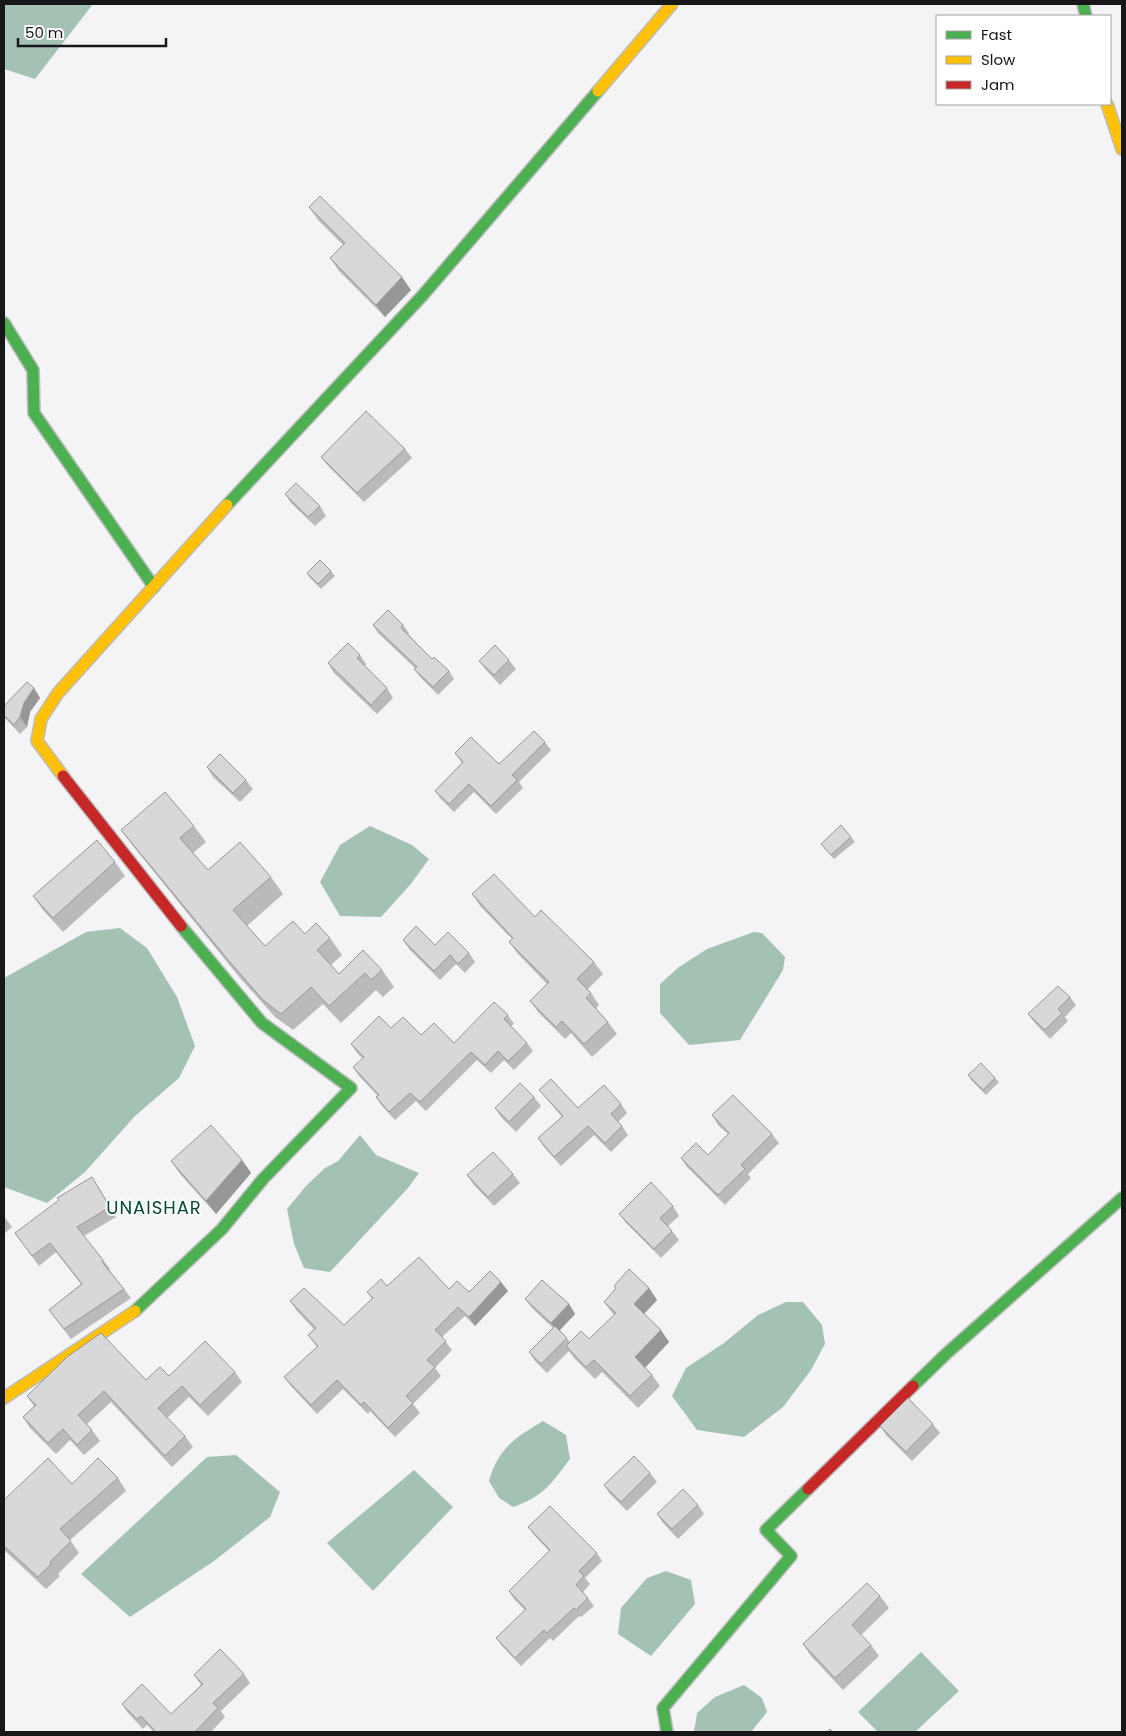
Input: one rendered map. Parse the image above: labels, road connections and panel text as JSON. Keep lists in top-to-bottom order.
{
  "districts": ["UNAISHAR"],
  "legend": ["Fast", "Slow", "Jam"],
  "scale_bar": "50 m"
}
